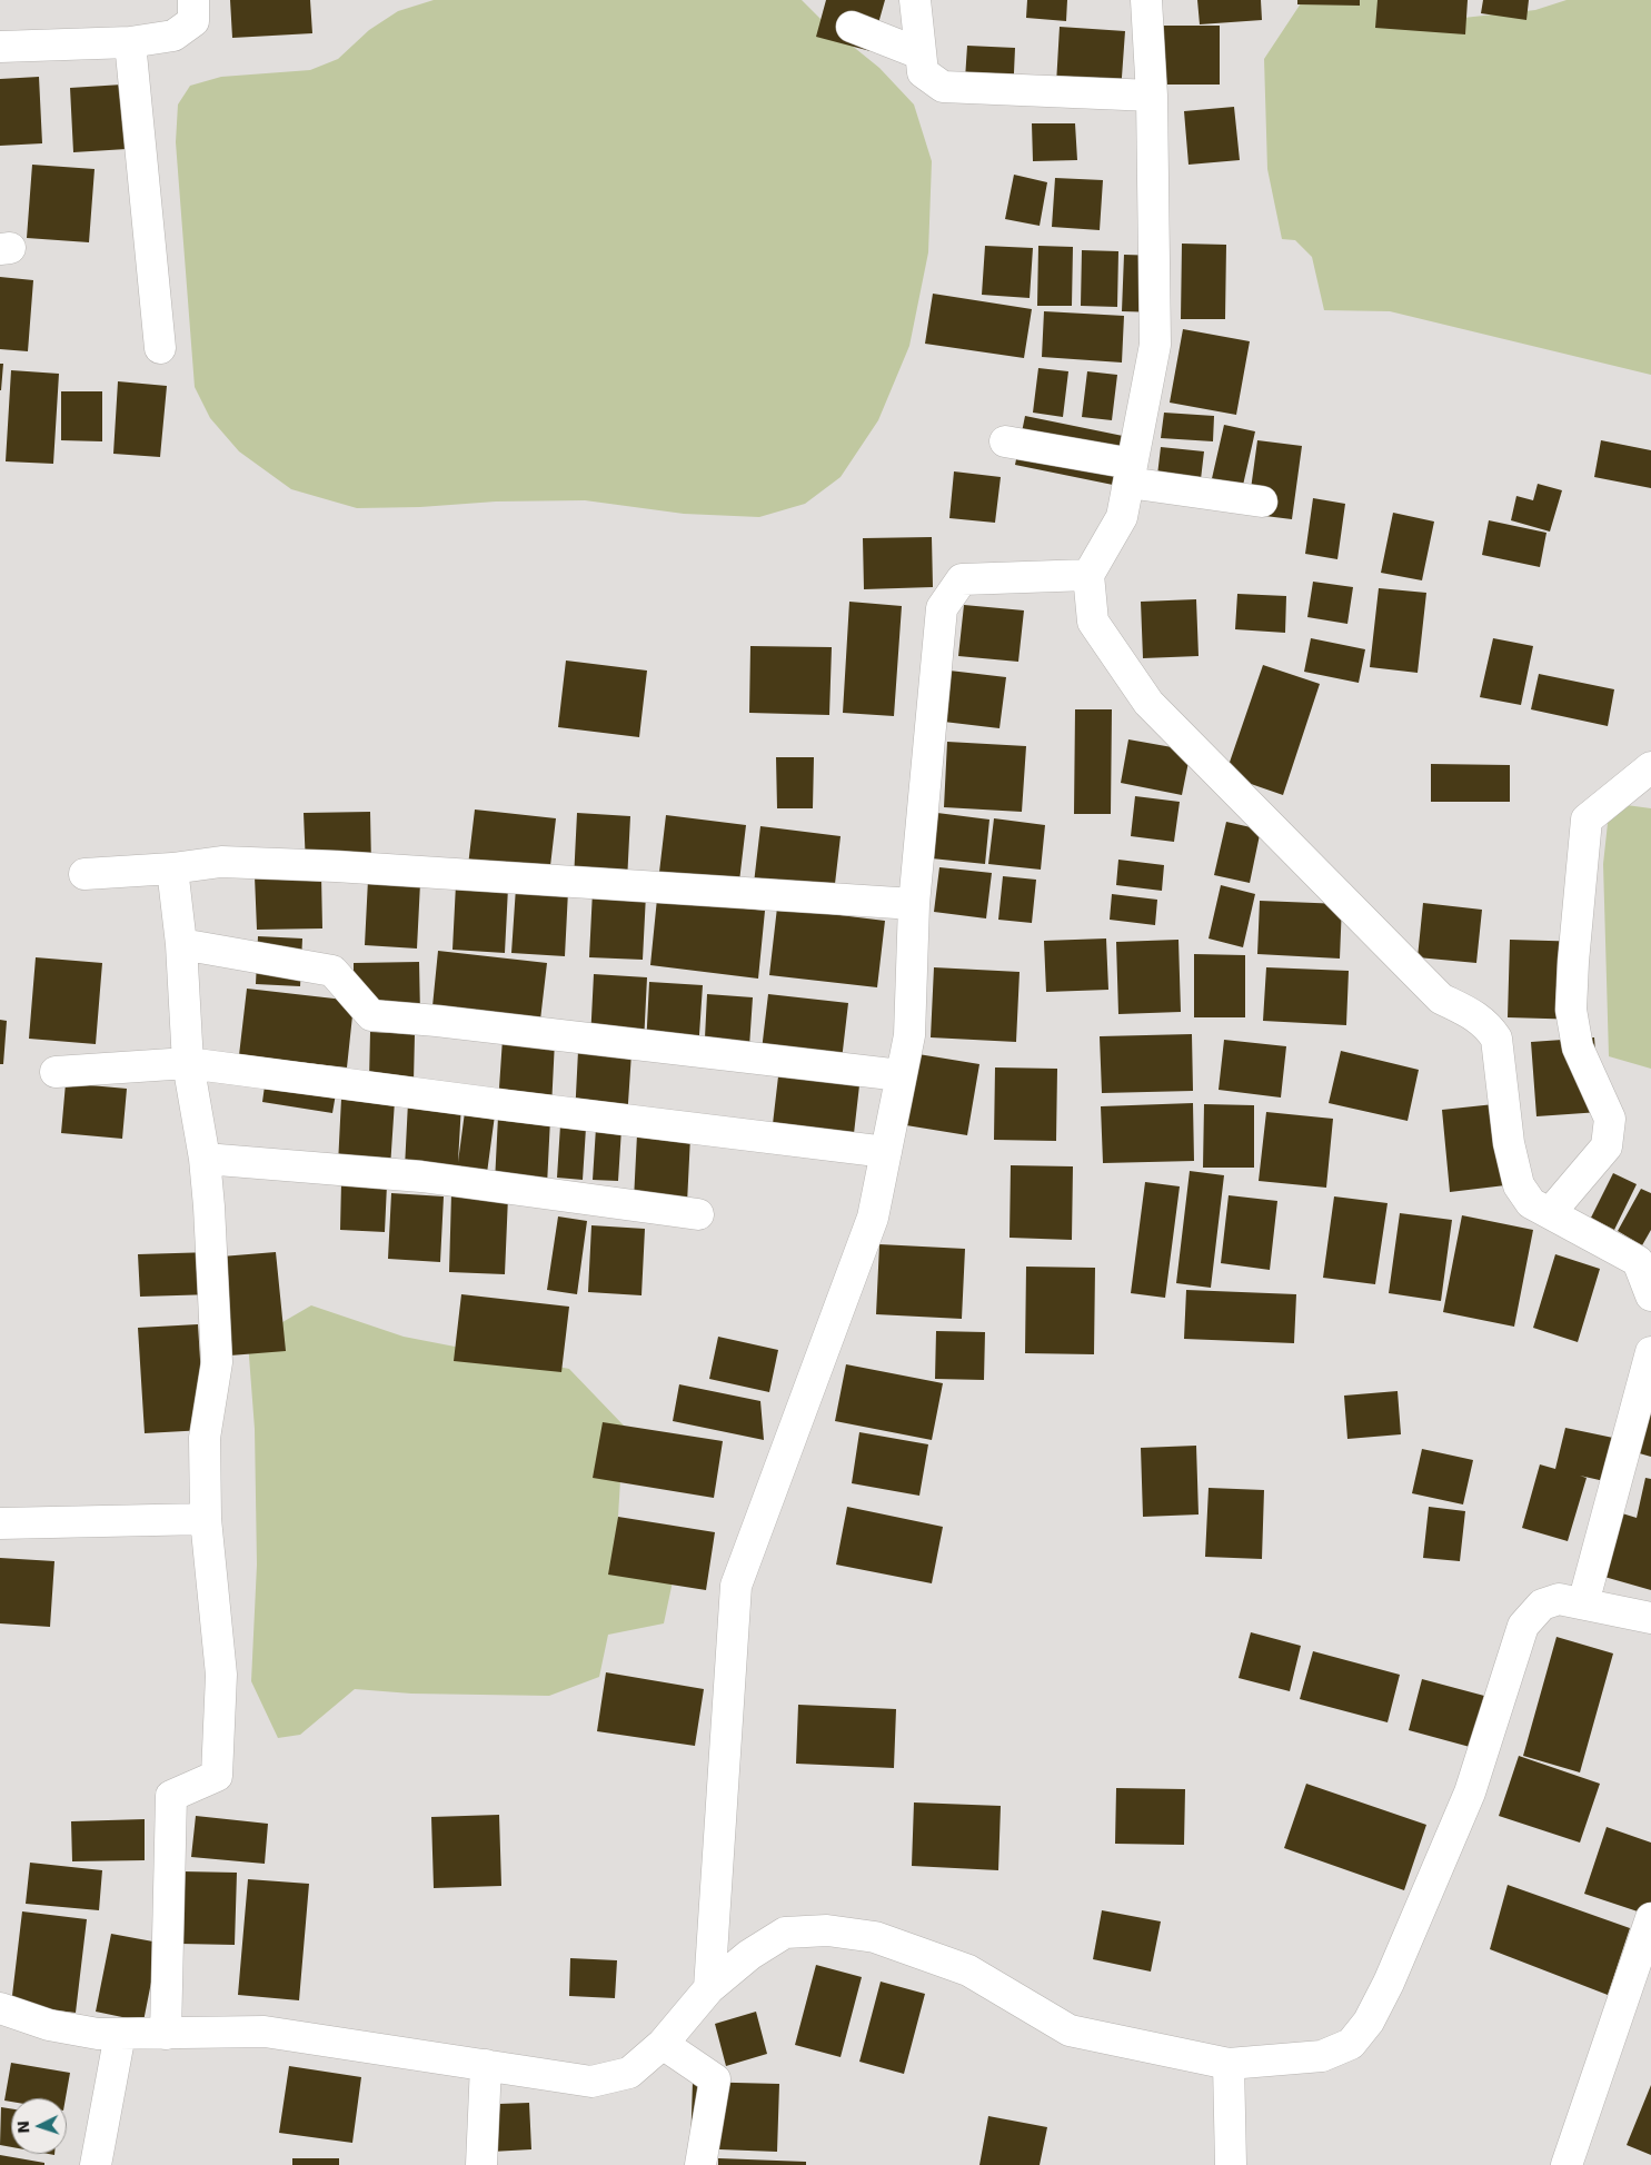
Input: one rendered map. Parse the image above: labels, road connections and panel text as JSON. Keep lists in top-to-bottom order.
{
  "north": "left"
}
